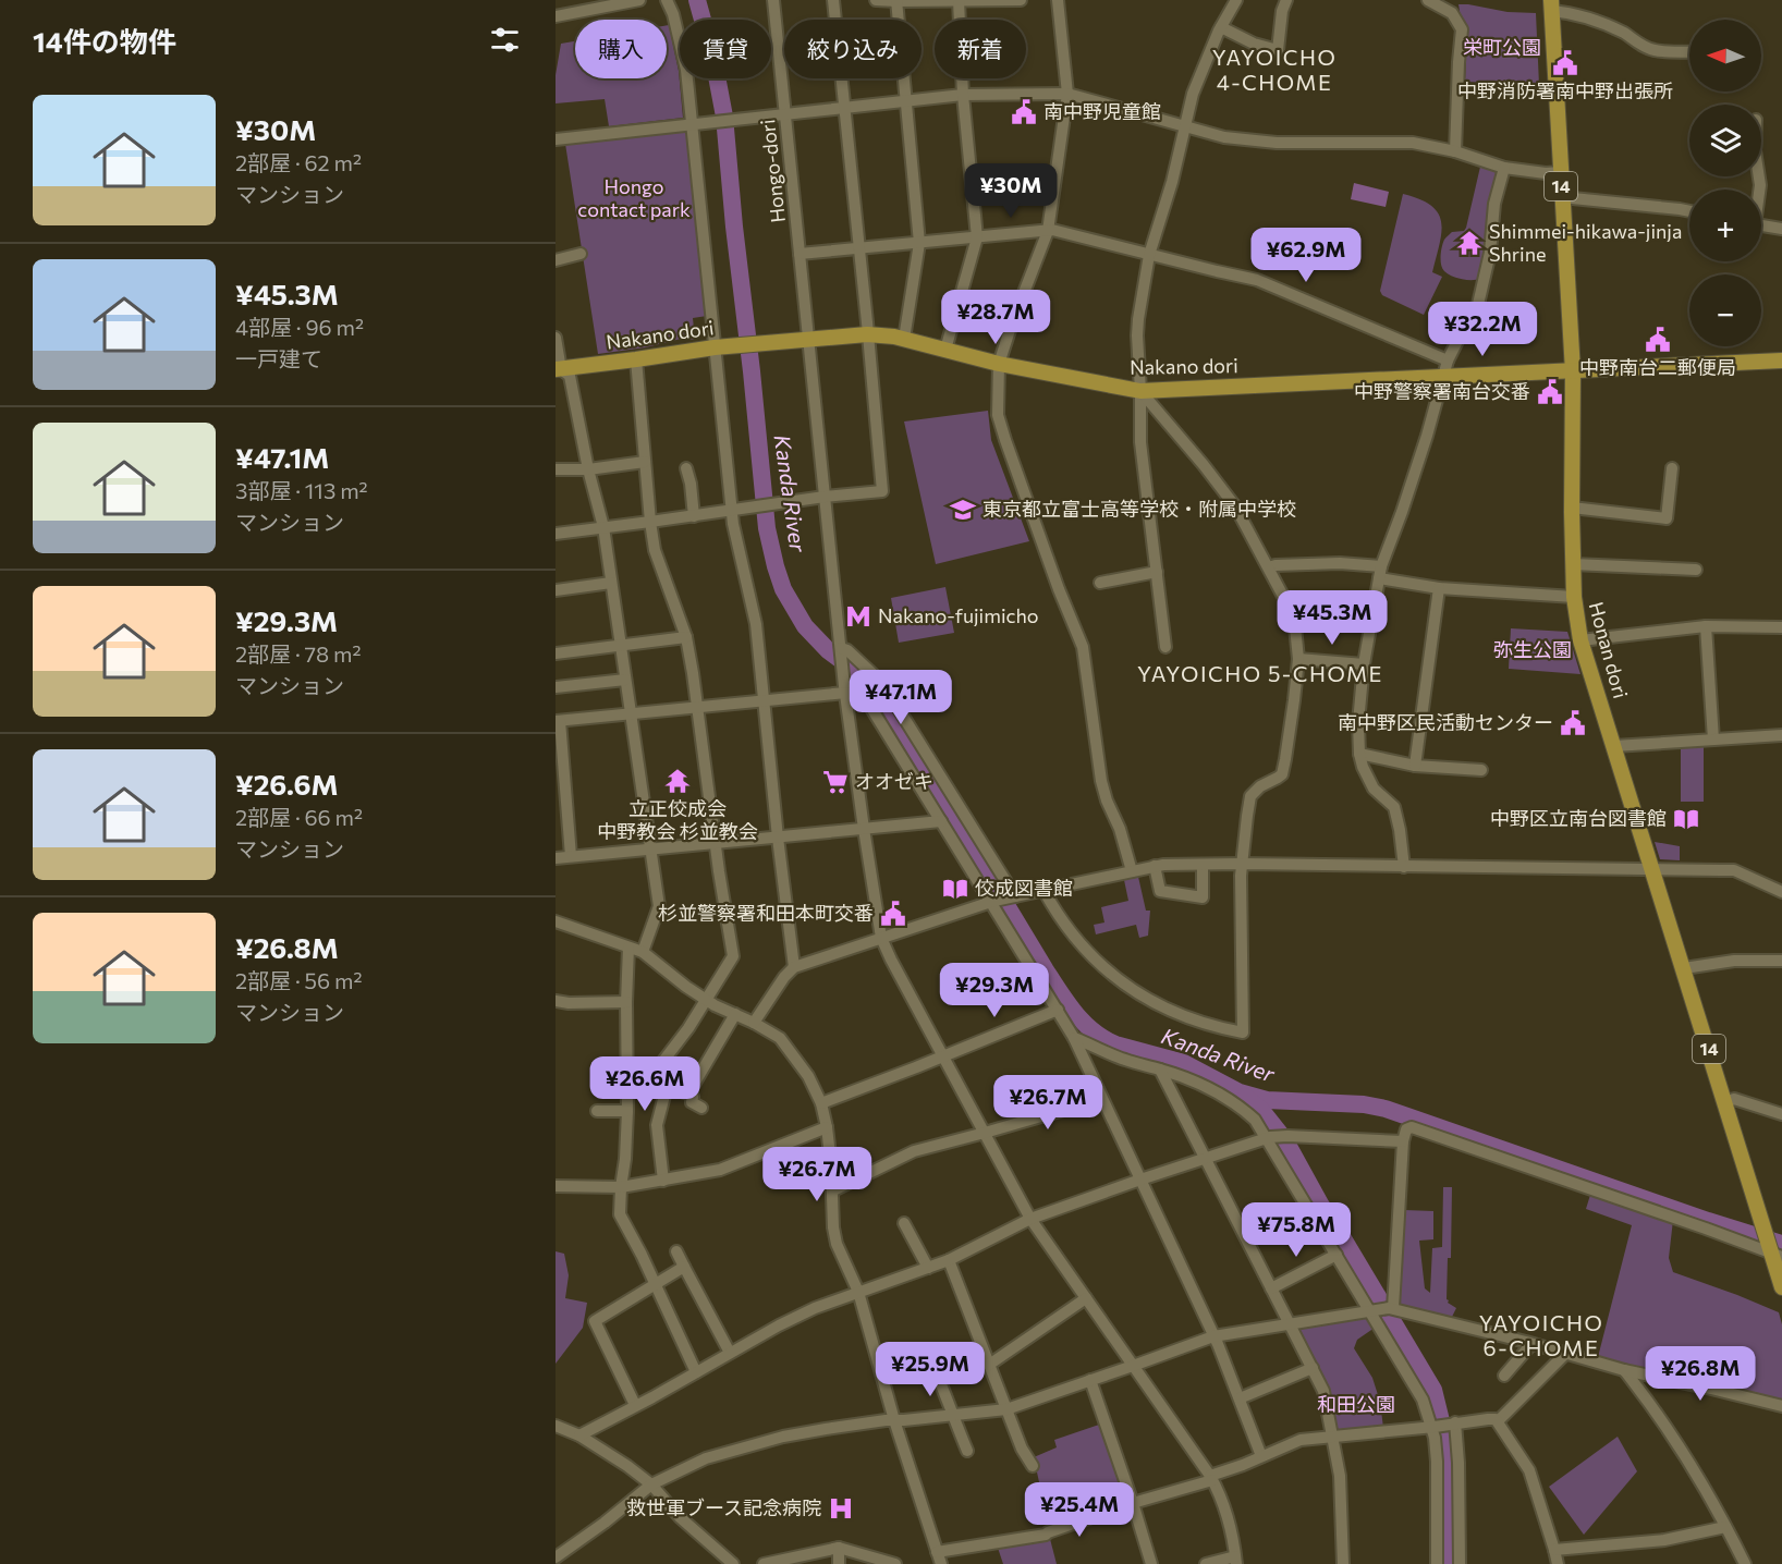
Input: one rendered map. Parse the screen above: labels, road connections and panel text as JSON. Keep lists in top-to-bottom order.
{
  "streets": {
    "main road": ["14", "Nakano dori", "Honan dori"],
    "street": ["Hongo-dori"]
  },
  "crossings": [
    ["Hongo-dori", "Nakano dori"],
    ["14", "Honan dori"],
    ["Nakano dori", "Honan dori"]
  ],
  "districts": ["YAYOICHO 4-CHOME", "YAYOICHO 5-CHOME", "YAYOICHO 6-CHOME"],
  "water": ["Kanda River"],
  "parks": [
    "栄町公園",
    "Hongo contact park",
    "弥生公園",
    "和田公園"
  ],
  "places": {
    "public building": [
      "中野消防署南中野出張所",
      "南中野児童館",
      "中野南台二郵便局",
      "中野警察署南台交番",
      "南中野区民活動センター",
      "杉並警察署和田本町交番"
    ],
    "temple": ["Shimmei-hikawa-jinja Shrine", "立正佼成会 中野教会 杉並教会"],
    "school or university": ["東京都立富士高等学校・附属中学校"],
    "metro station": ["Nakano-fujimicho"],
    "supermarket": ["オオゼキ"],
    "library": ["中野区立南台図書館", "佼成図書館"],
    "hospital": ["救世軍ブース記念病院"]
  },
  "north": "left",
  "page": {
    "heading": "14件の物件",
    "map_buttons": ["+", "−"],
    "chip": [
      "購入",
      "賃貸",
      "絞り込み",
      "新着"
    ],
    "list": [
      {
        "name": "¥30M",
        "note": "2部屋 · 62 m² · マンション"
      },
      {
        "name": "¥45.3M",
        "note": "4部屋 · 96 m² · 一戸建て"
      },
      {
        "name": "¥47.1M",
        "note": "3部屋 · 113 m² · マンション"
      },
      {
        "name": "¥29.3M",
        "note": "2部屋 · 78 m² · マンション"
      },
      {
        "name": "¥26.6M",
        "note": "2部屋 · 66 m² · マンション"
      },
      {
        "name": "¥26.8M",
        "note": "2部屋 · 56 m² · マンション"
      }
    ],
    "price": [
      "¥30M",
      "¥62.9M",
      "¥28.7M",
      "¥32.2M",
      "¥45.3M",
      "¥47.1M",
      "¥29.3M",
      "¥26.6M",
      "¥26.7M",
      "¥26.7M",
      "¥75.8M",
      "¥25.9M",
      "¥26.8M",
      "¥25.4M"
    ]
  }
}
